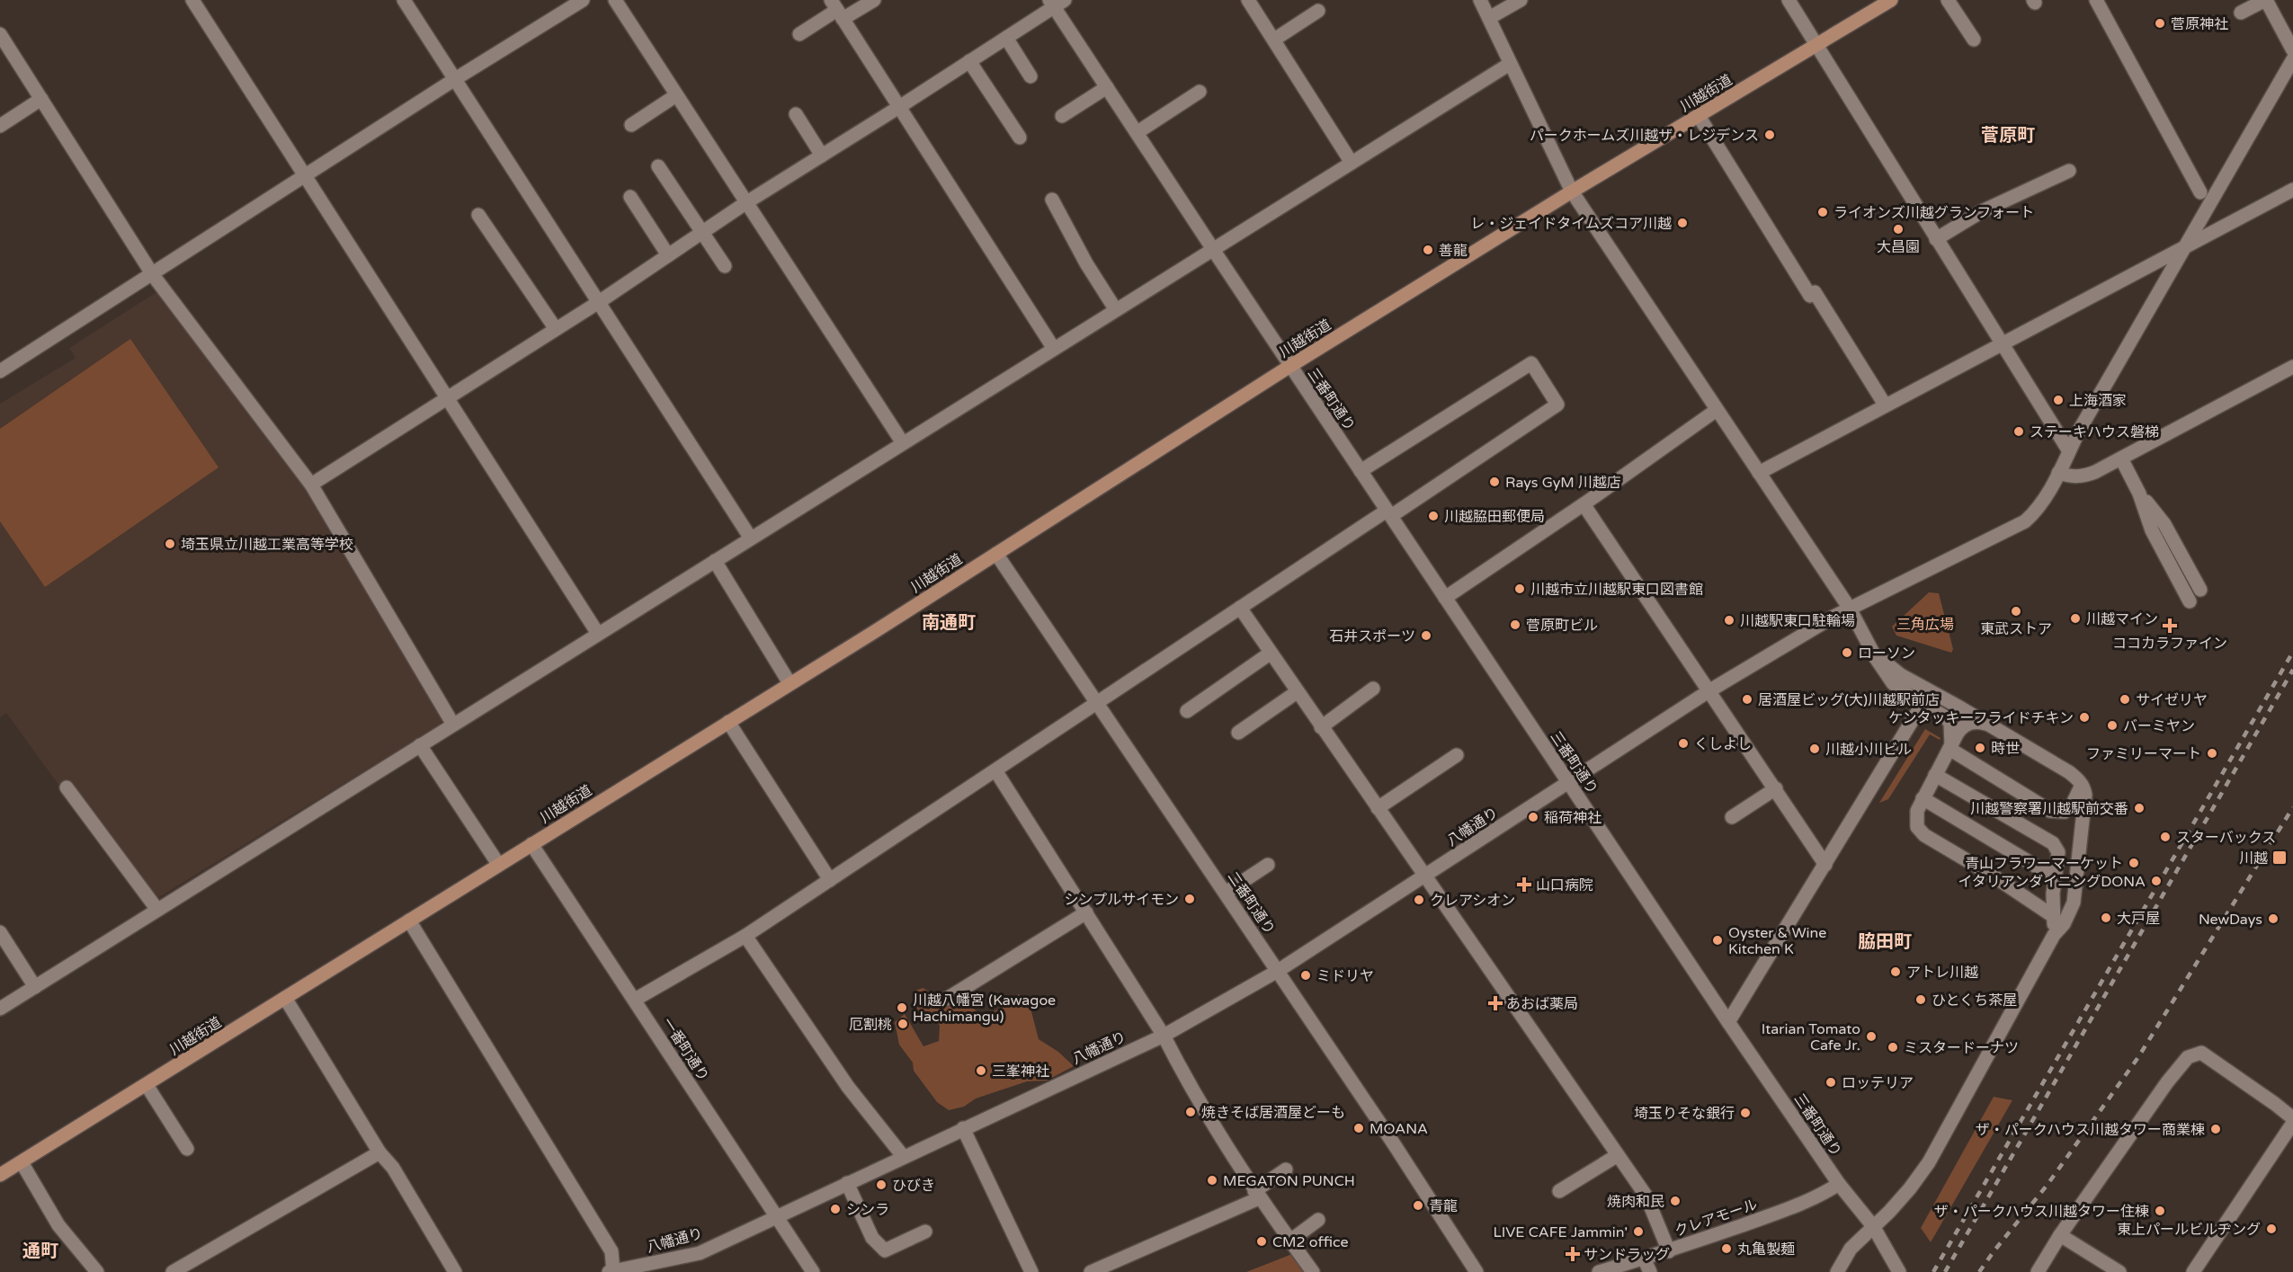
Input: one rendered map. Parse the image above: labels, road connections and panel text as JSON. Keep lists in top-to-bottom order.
{
  "streets": {
    "main road": ["川越街道"],
    "street": [
      "三番町通り",
      "八幡通り",
      "二番町通り",
      "一番町通り",
      "クレアモール"
    ]
  },
  "crossings": [
    ["川越街道", "三番町通り"],
    ["川越街道", "二番町通り"],
    ["川越街道", "一番町通り"],
    ["三番町通り", "八幡通り"],
    ["三番町通り", "クレアモール"],
    ["八幡通り", "二番町通り"],
    ["八幡通り", "一番町通り"]
  ],
  "districts": [
    "菅原町",
    "南通町",
    "脇田町",
    "通町"
  ],
  "parks": ["三角広場"],
  "places": {
    "other": [
      "菅原神社",
      "パークホームズ川越ザ・レジデンス",
      "ライオンズ川越グランフォート",
      "レ・ジェイドタイムズコア川越",
      "大昌園",
      "善龍",
      "上海酒家",
      "ステーキハウス磐梯",
      "Rays GyM 川越店",
      "川越脇田郵便局",
      "埼玉県立川越工業高等学校",
      "川越市立川越駅東口図書館",
      "東武ストア",
      "川越マイン",
      "川越駅東口駐輪場",
      "菅原町ビル",
      "石井スポーツ",
      "ローソン",
      "居酒屋ビッグ(大)川越駅前店",
      "サイゼリヤ",
      "ケンタッキーフライドチキン",
      "バーミヤン",
      "くしよし",
      "時世",
      "川越小川ビル",
      "ファミリーマート",
      "川越警察署川越駅前交番",
      "稲荷神社",
      "スターバックス",
      "青山フラワーマーケット",
      "イタリアンダイニングDONA",
      "シンプルサイモン",
      "クレアシオン",
      "大戸屋",
      "NewDays",
      "Oyster & Wine Kitchen K",
      "アトレ川越",
      "ミドリヤ",
      "ひとくち茶屋",
      "川越八幡宮 (Kawagoe Hachimangu)",
      "厄割桃",
      "Itarian Tomato Cafe Jr.",
      "ミスタードーナツ",
      "三峯神社",
      "ロッテリア",
      "焼きそば居酒屋どーも",
      "埼玉りそな銀行",
      "MOANA",
      "ザ・パークハウス川越タワー商業棟",
      "MEGATON PUNCH",
      "ひびき",
      "焼肉和民",
      "青龍",
      "シンラ",
      "ザ・パークハウス川越タワー住棟",
      "東上パールビルヂング",
      "LIVE CAFE Jammin'",
      "CM2 office",
      "丸亀製麺"
    ],
    "health": [
      "ココカラファイン",
      "山口病院",
      "あおば薬局",
      "サンドラッグ"
    ],
    "transit": ["川越"]
  }
}
